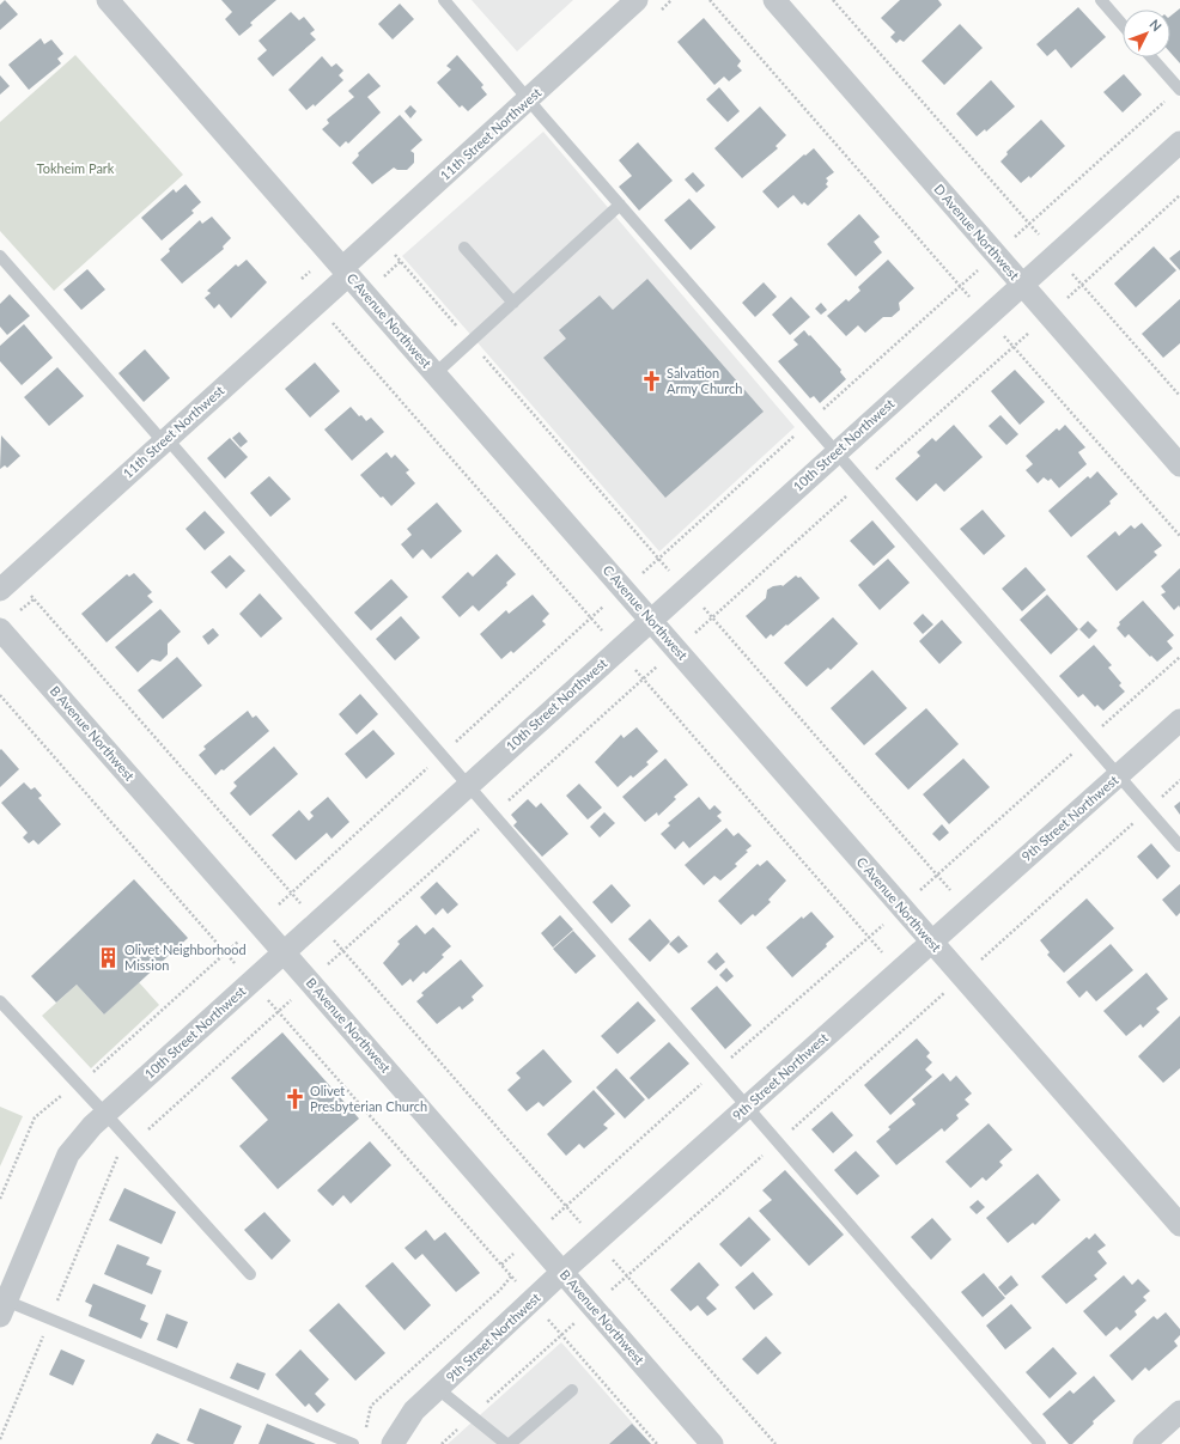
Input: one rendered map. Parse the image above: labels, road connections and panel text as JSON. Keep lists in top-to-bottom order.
{
  "streets": {
    "street": [
      "11th Street Northwest",
      "D Avenue Northwest",
      "C Avenue Northwest",
      "10th Street Northwest",
      "B Avenue Northwest",
      "9th Street Northwest"
    ]
  },
  "crossings": [
    ["11th Street Northwest", "C Avenue Northwest"],
    ["D Avenue Northwest", "10th Street Northwest"],
    ["C Avenue Northwest", "10th Street Northwest"],
    ["C Avenue Northwest", "9th Street Northwest"],
    ["10th Street Northwest", "B Avenue Northwest"],
    ["B Avenue Northwest", "9th Street Northwest"]
  ],
  "parks": ["Tokheim Park"],
  "places": {
    "church": ["Salvation Army Church", "Olivet Presbyterian Church"],
    "building": ["Olivet Neighborhood Mission"]
  },
  "north": "top right"
}
